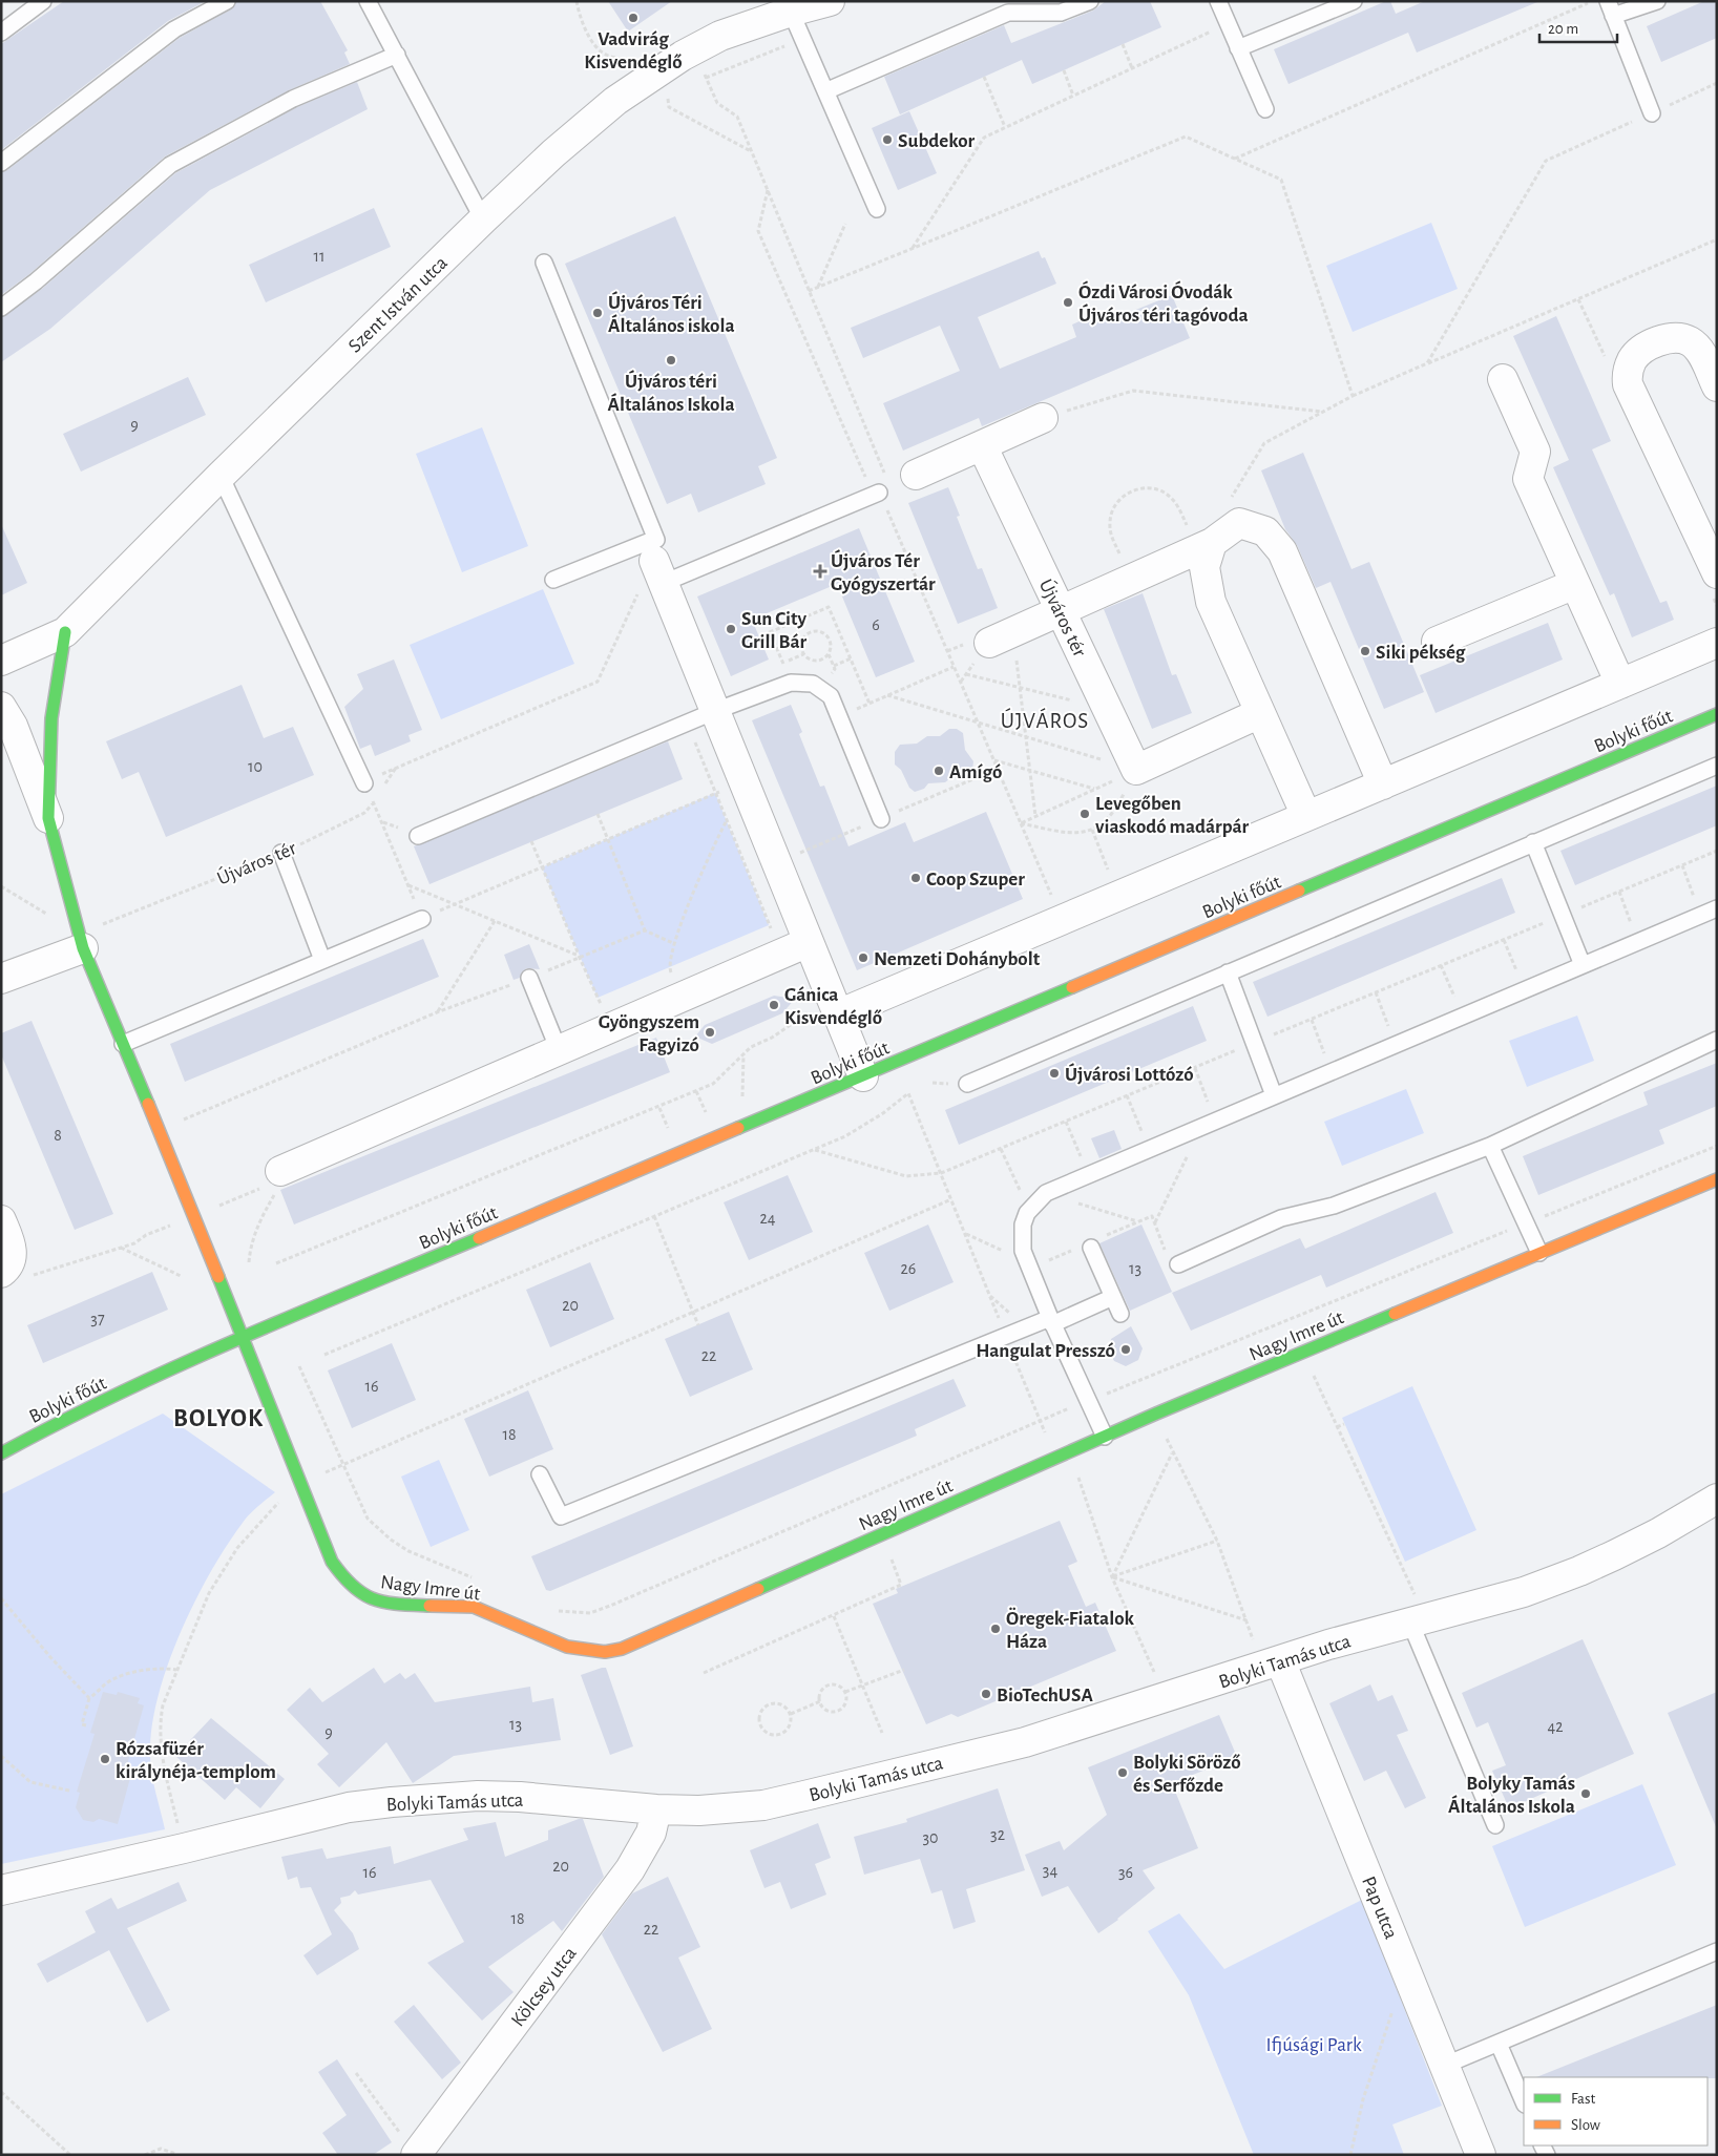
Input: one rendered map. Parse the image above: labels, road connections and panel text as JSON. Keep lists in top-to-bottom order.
{
  "streets": {
    "street": [
      "Szent István utca",
      "Újváros tér",
      "Bolyki főút",
      "Nagy Imre út",
      "Bolyki Tamás utca",
      "Pap utca",
      "Kölcsey utca"
    ]
  },
  "crossings": [
    ["Szent István utca", "Nagy Imre út"],
    ["Újváros tér", "Nagy Imre út"],
    ["Bolyki főút", "Nagy Imre út"],
    ["Bolyki Tamás utca", "Pap utca"],
    ["Bolyki Tamás utca", "Kölcsey utca"]
  ],
  "districts": ["ÚJVÁROS", "BOLYOK"],
  "parks": ["Ifjúsági Park"],
  "places": {
    "other": [
      "Vadvirág Kisvendéglő",
      "Subdekor",
      "Ózdi Városi Óvodák Újváros téri tagóvoda",
      "Újváros Téri Általános iskola",
      "Újváros téri Általános Iskola",
      "Sun City Grill Bár",
      "Siki pékség",
      "Amígó",
      "Levegőben viaskodó madárpár",
      "Coop Szuper",
      "Nemzeti Dohánybolt",
      "Gánica Kisvendéglő",
      "Gyöngyszem Fagyizó",
      "Újvárosi Lottózó",
      "Hangulat Presszó",
      "Öregek-Fiatalok Háza",
      "BioTechUSA",
      "Rózsafüzér királynéja-templom",
      "Bolyki Söröző és Serfőzde",
      "Bolyky Tamás Általános Iskola"
    ],
    "health": ["Újváros Tér Gyógyszertár"]
  },
  "house_numbers": [
    "11",
    "9",
    "6",
    "10",
    "8",
    "24",
    "26",
    "13",
    "20",
    "37",
    "22",
    "16",
    "18",
    "13",
    "42",
    "9",
    "32",
    "30",
    "20",
    "34",
    "16",
    "36",
    "18",
    "22"
  ],
  "legend": ["Fast", "Slow"],
  "scale_bar": "20 m"
}
